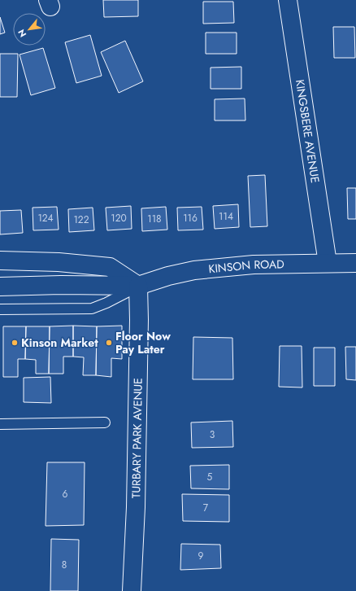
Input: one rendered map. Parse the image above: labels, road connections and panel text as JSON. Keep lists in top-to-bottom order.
{
  "streets": {
    "street": ["KINGSBERE AVENUE", "KINSON ROAD", "TURBARY PARK AVENUE"]
  },
  "crossings": [
    ["KINGSBERE AVENUE", "KINSON ROAD"],
    ["KINSON ROAD", "TURBARY PARK AVENUE"]
  ],
  "places": ["Kinson Market", "Floor Now Pay Later"],
  "house_numbers": [
    "114",
    "124",
    "120",
    "116",
    "118",
    "122",
    "3",
    "5",
    "6",
    "7",
    "9",
    "8"
  ],
  "north": "bottom left"
}
